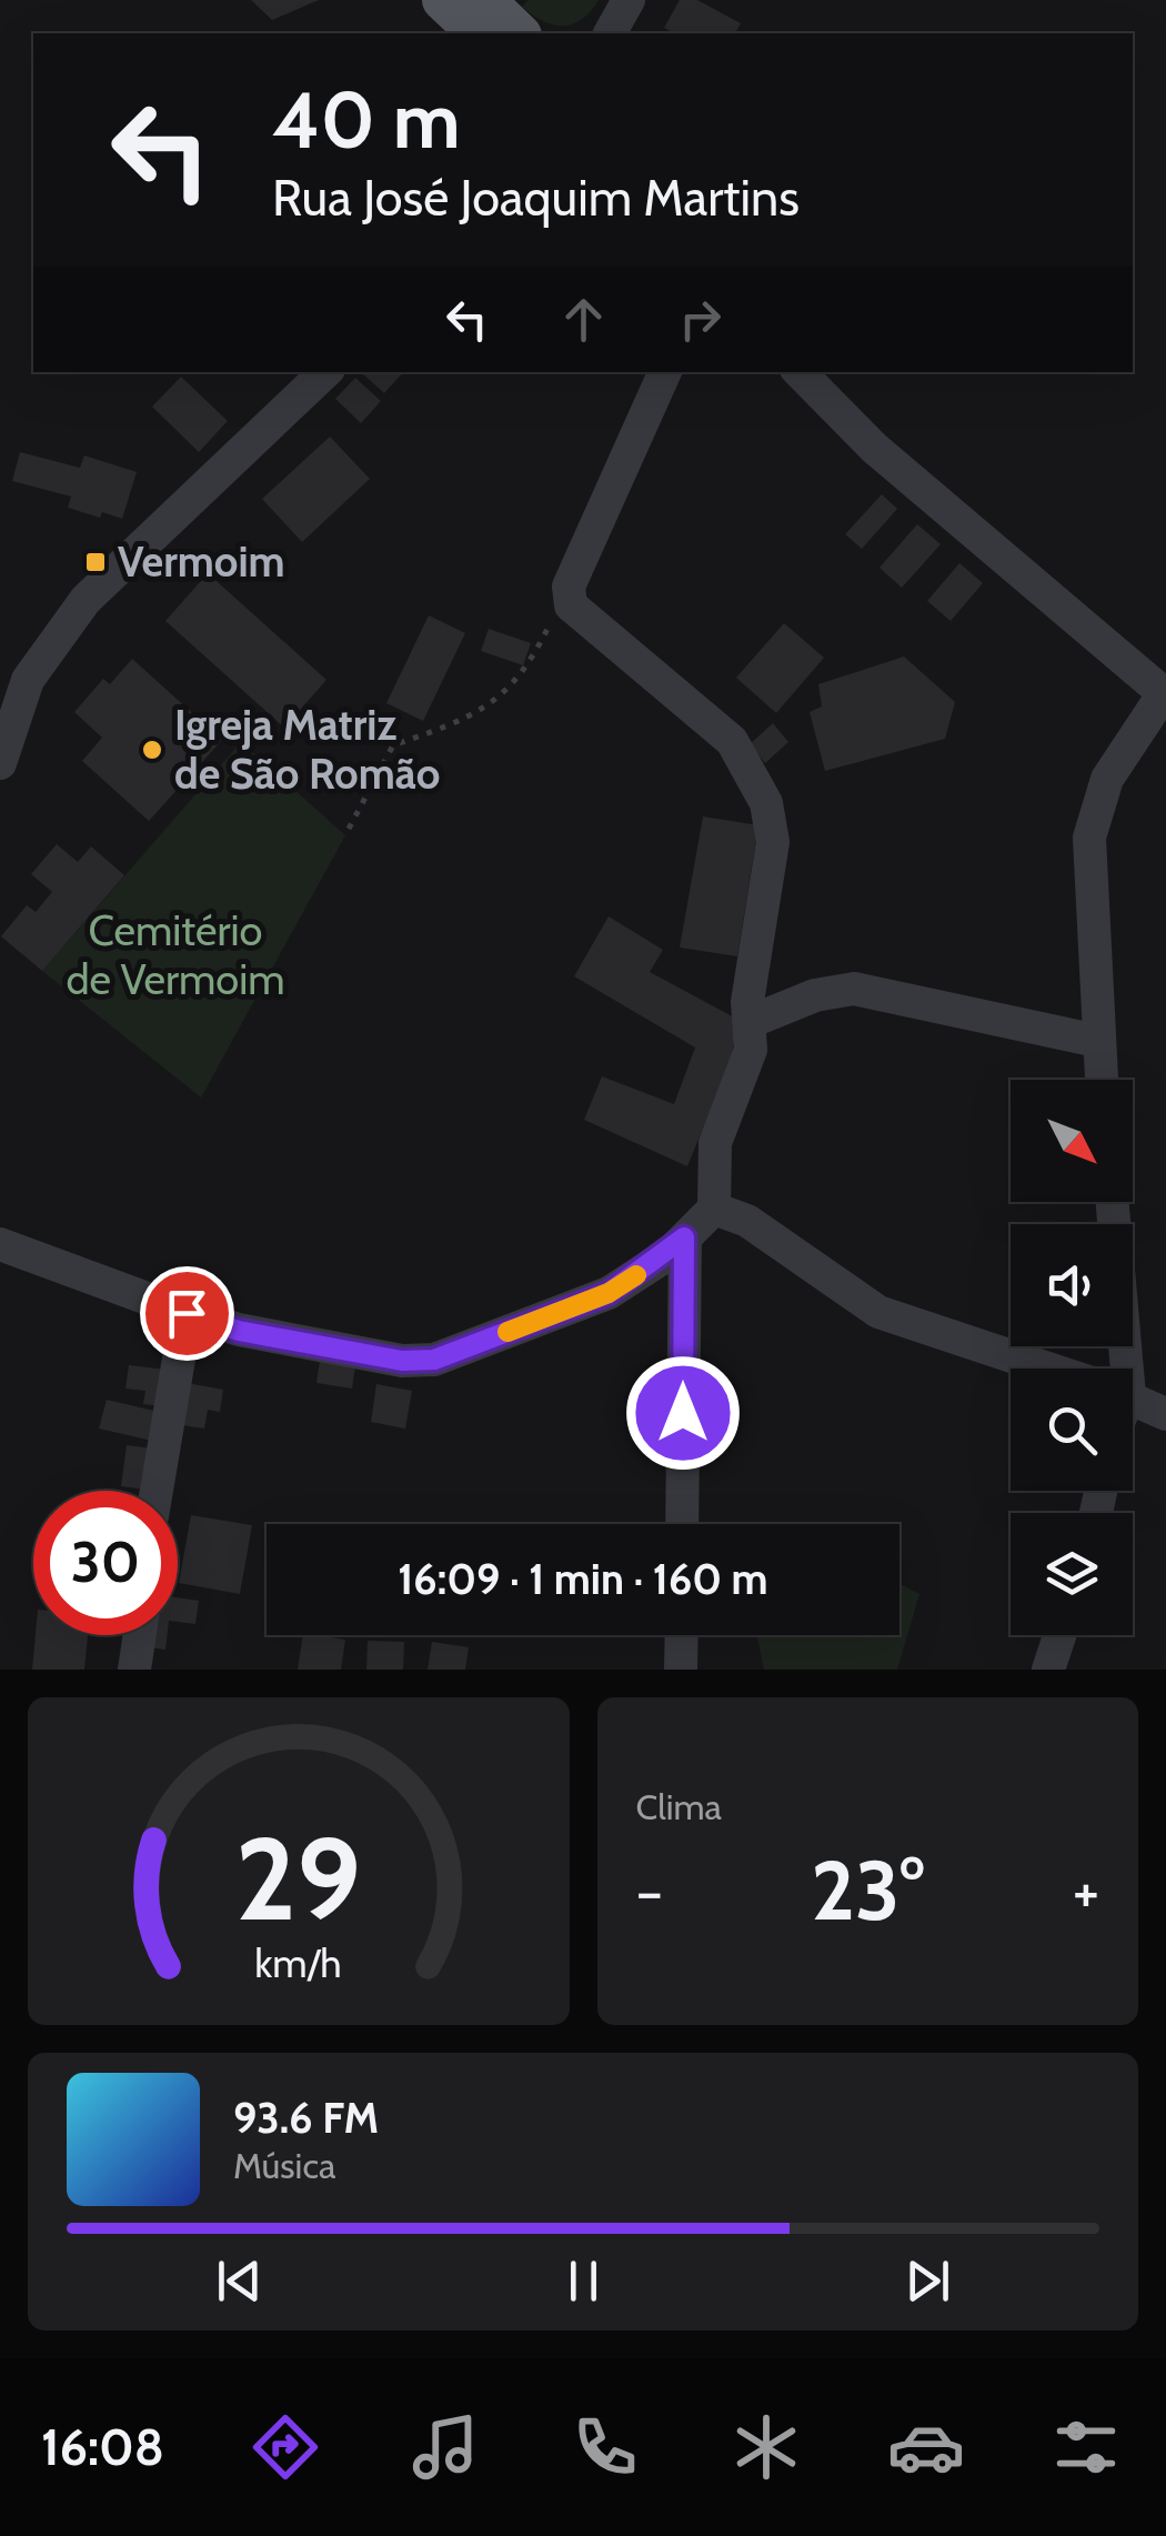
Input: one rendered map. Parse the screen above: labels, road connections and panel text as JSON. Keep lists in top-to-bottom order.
{
  "parks": ["Cemitério de Vermoim"],
  "places": {
    "transit": ["Vermoim"],
    "other": ["Igreja Matriz de São Romão"]
  },
  "north": "bottom right",
  "page": {
    "turn": ["40 m", "Rua José Joaquim Martins"],
    "limit": "30",
    "trip": "16:09 · 1 min · 160 m",
    "tile": "Clima",
    "heat": ["−", "23°", "+"],
    "song": ["93.6 FM", "Música"],
    "tabs": "16:08",
    "gauge": ["29", "km/h"]
  }
}
